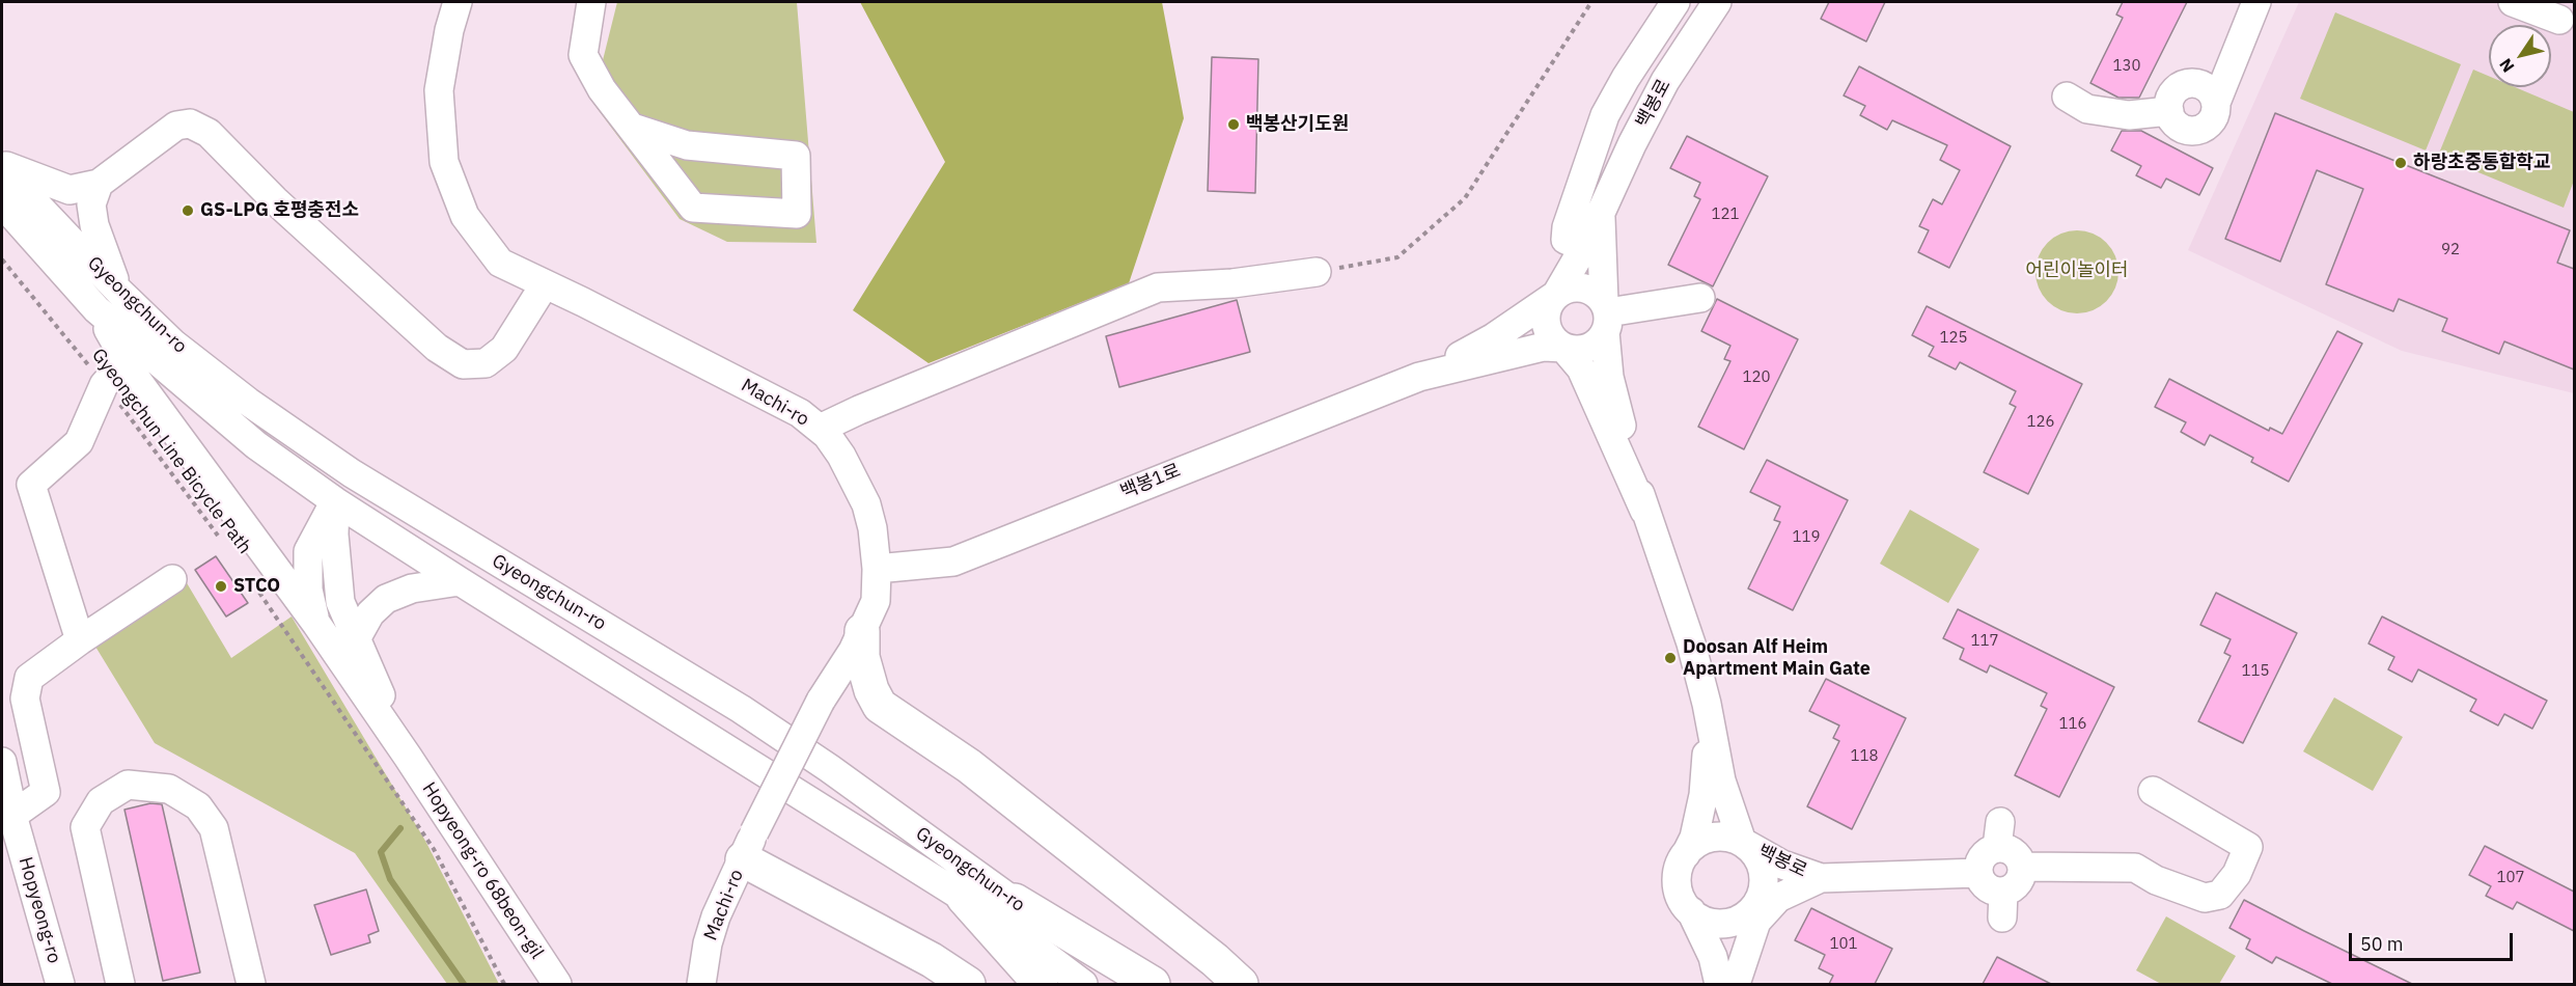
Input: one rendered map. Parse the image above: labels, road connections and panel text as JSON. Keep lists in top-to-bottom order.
{
  "streets": {
    "street": [
      "백봉로",
      "Gyeongchun-ro",
      "Machi-ro",
      "백봉1로",
      "Hopyeong-ro 68beon-gil",
      "Hopyeong-ro"
    ],
    "path": ["Gyeongchun Line Bicycle Path"]
  },
  "crossings": [
    ["백봉로", "백봉1로"],
    ["Machi-ro", "백봉1로"]
  ],
  "parks": ["어린이놀이터"],
  "places": [
    "백봉산기도원",
    "하랑초중통합학교",
    "GS-LPG 호평충전소",
    "STCO",
    "Doosan Alf Heim Apartment Main Gate"
  ],
  "house_numbers": [
    "130",
    "121",
    "92",
    "125",
    "120",
    "126",
    "119",
    "117",
    "115",
    "116",
    "118",
    "107",
    "101"
  ],
  "scale_bar": "50 m",
  "north": "bottom left"
}
